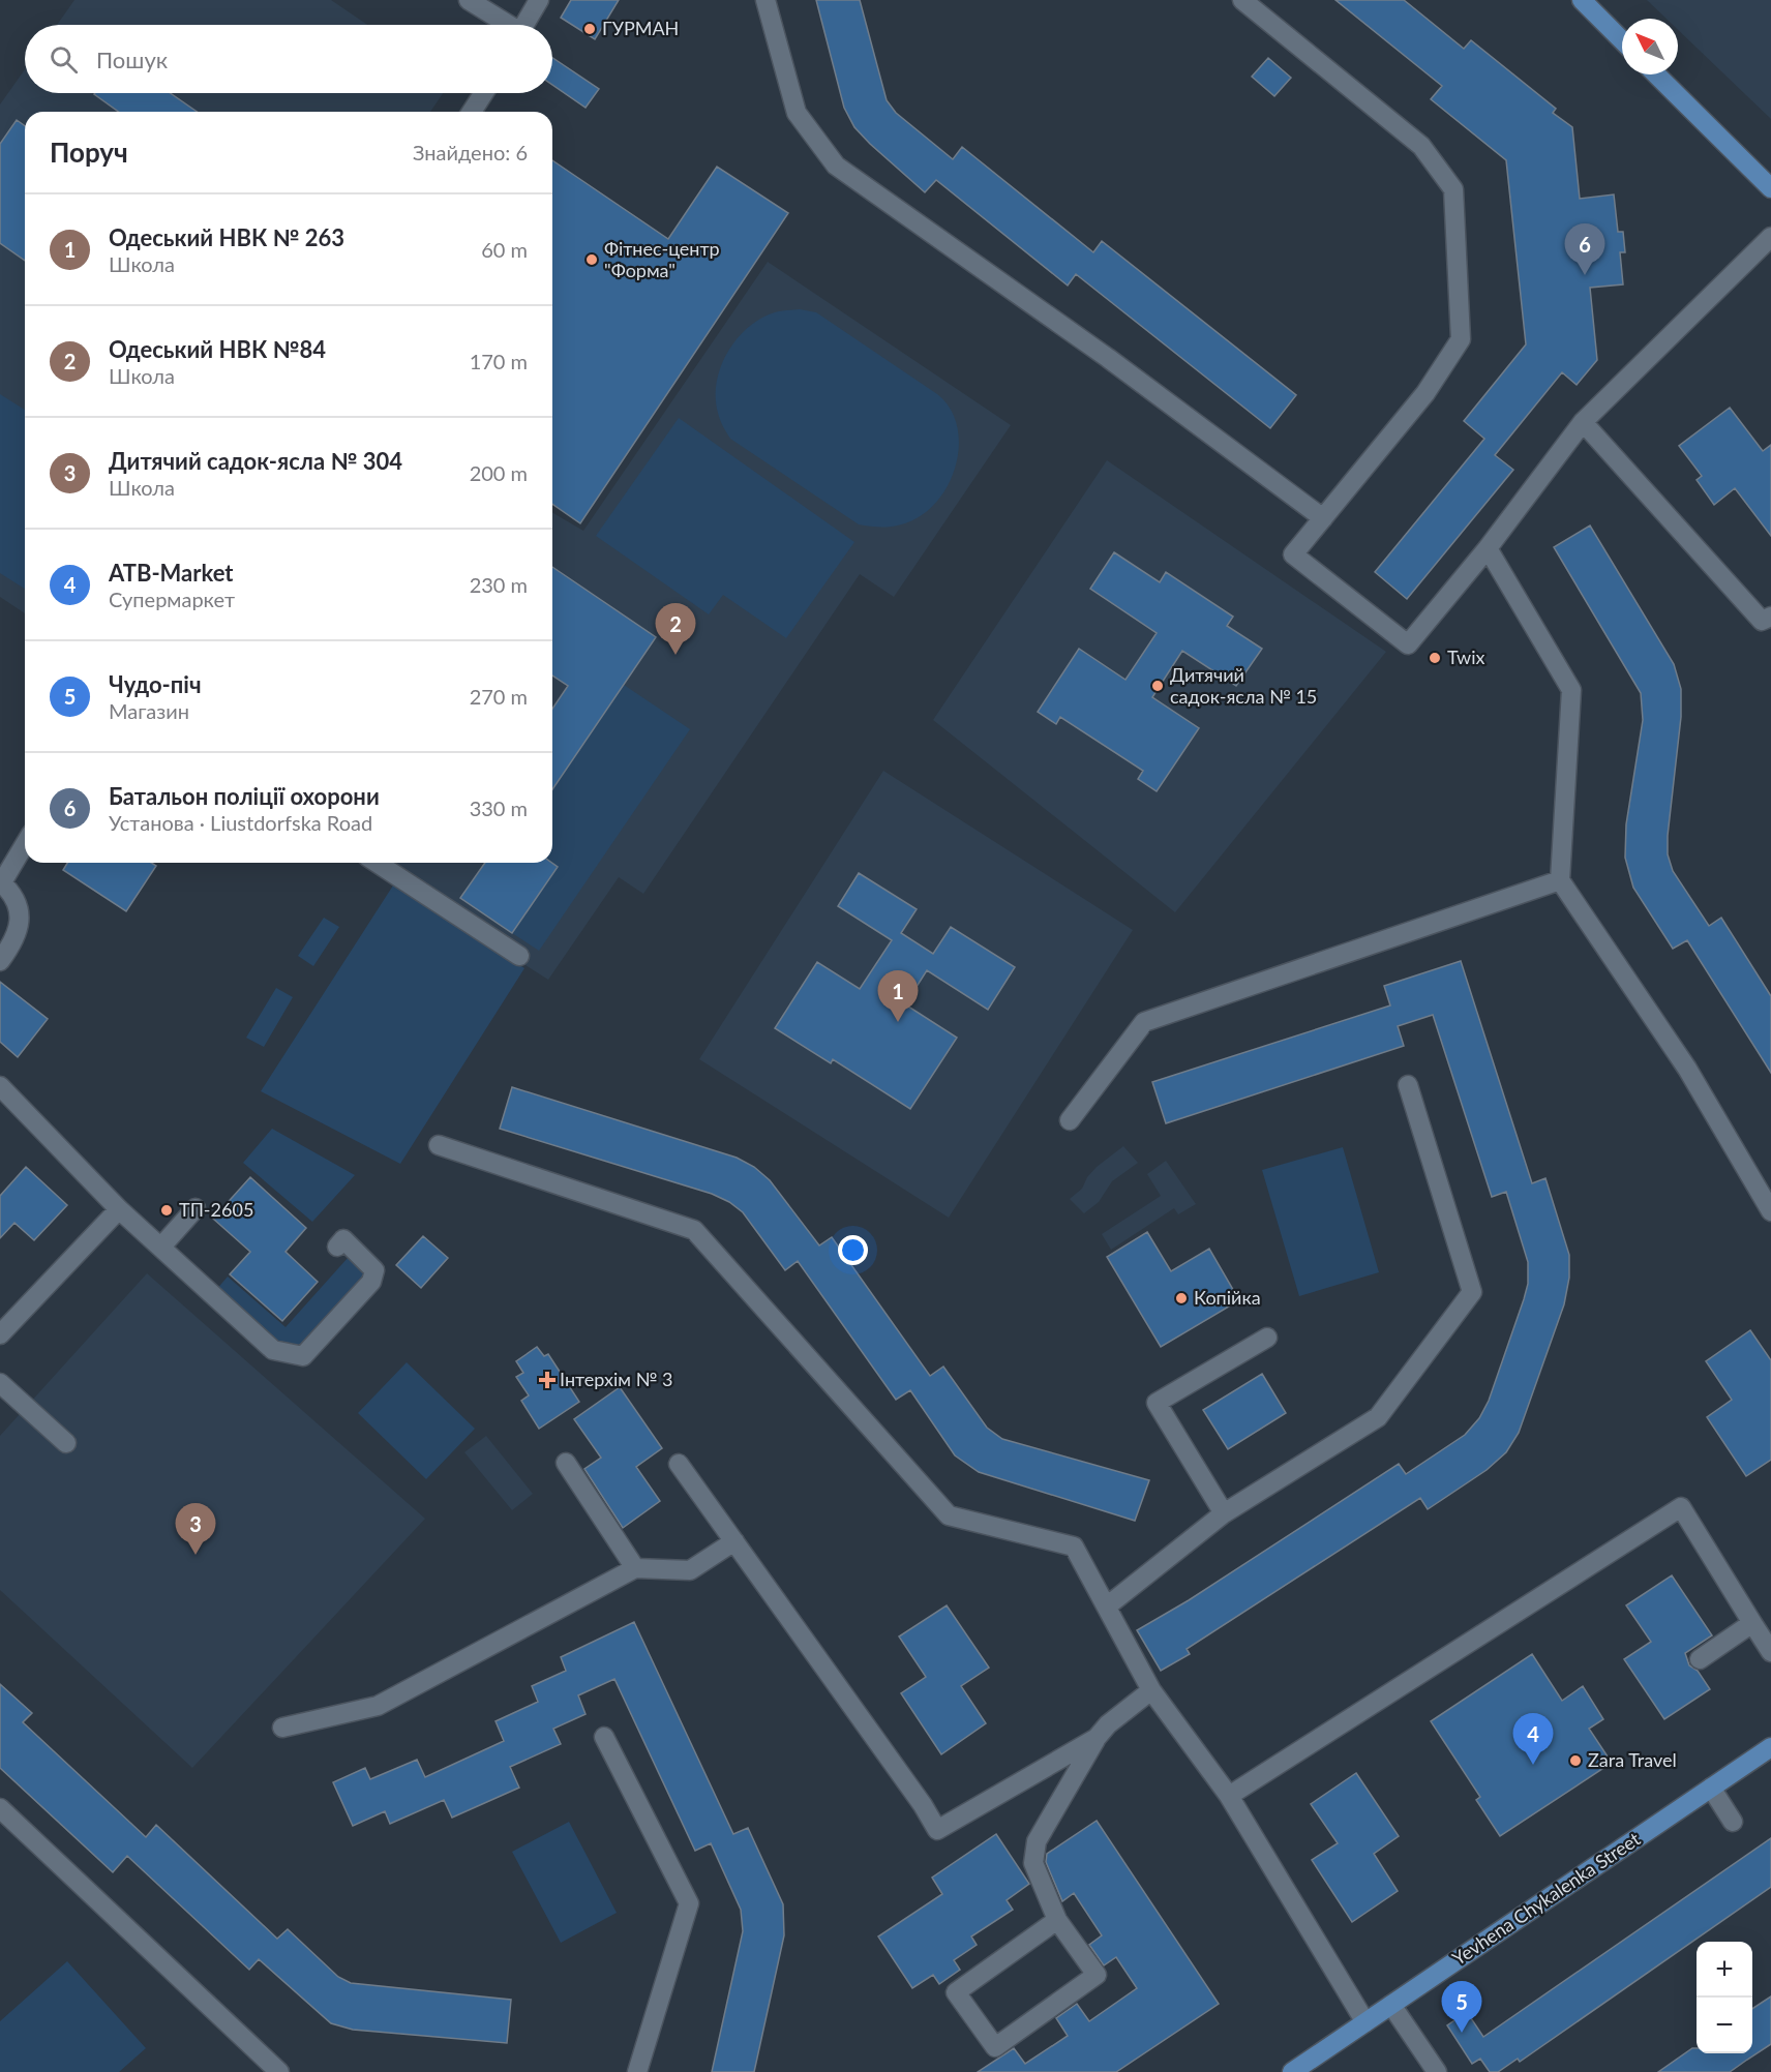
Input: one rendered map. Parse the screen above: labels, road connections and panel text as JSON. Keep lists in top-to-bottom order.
{
  "streets": {
    "main road": ["Yevhena Chykalenka Street"]
  },
  "places": {
    "other": [
      "ГУРМАН",
      "Фітнес-центр \"Форма\"",
      "Twix",
      "Дитячий садок-ясла № 15",
      "ТП-2605",
      "Копійка",
      "Zara Travel"
    ],
    "health": ["Інтерхім № 3"]
  },
  "north": "top left",
  "page": {
    "search": "Пошук",
    "heading": ["Поруч", "Знайдено: 6"],
    "list": [
      {
        "mark": "1",
        "name": "Одеський НВК № 263",
        "note": "Школа",
        "value": "60 m"
      },
      {
        "mark": "2",
        "name": "Одеський НВК №84",
        "note": "Школа",
        "value": "170 m"
      },
      {
        "mark": "3",
        "name": "Дитячий садок-ясла № 304",
        "note": "Школа",
        "value": "200 m"
      },
      {
        "mark": "4",
        "name": "ATB-Market",
        "note": "Супермаркет",
        "value": "230 m"
      },
      {
        "mark": "5",
        "name": "Чудо-піч",
        "note": "Магазин",
        "value": "270 m"
      },
      {
        "mark": "6",
        "name": "Батальон поліції охорони",
        "note": "Установа · Liustdorfska Road",
        "value": "330 m"
      }
    ],
    "pins": [
      "6",
      "2",
      "1",
      "3",
      "4",
      "5"
    ],
    "map_buttons": ["+", "−"]
  }
}
